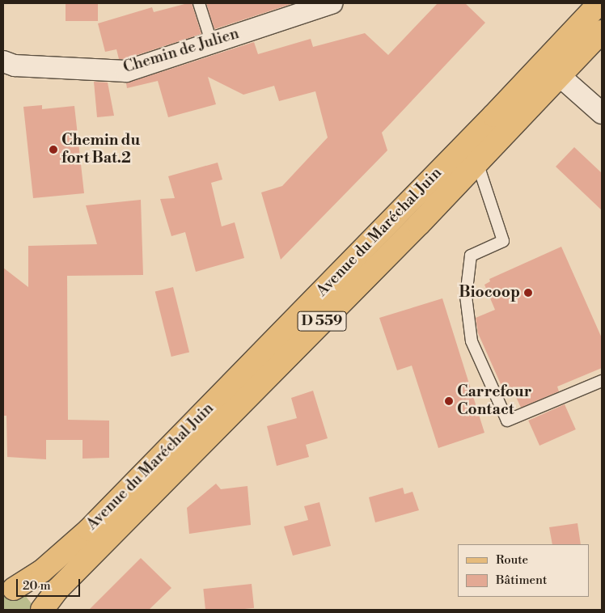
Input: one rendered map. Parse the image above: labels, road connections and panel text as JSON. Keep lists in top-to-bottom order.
{
  "streets": {
    "main road": ["Avenue du Maréchal Juin", "D 559"],
    "street": ["Chemin de Julien"]
  },
  "places": ["Chemin du fort Bat.2", "Biocoop", "Carrefour Contact"],
  "legend": ["Route", "Bâtiment"],
  "scale_bar": "20 m"
}
